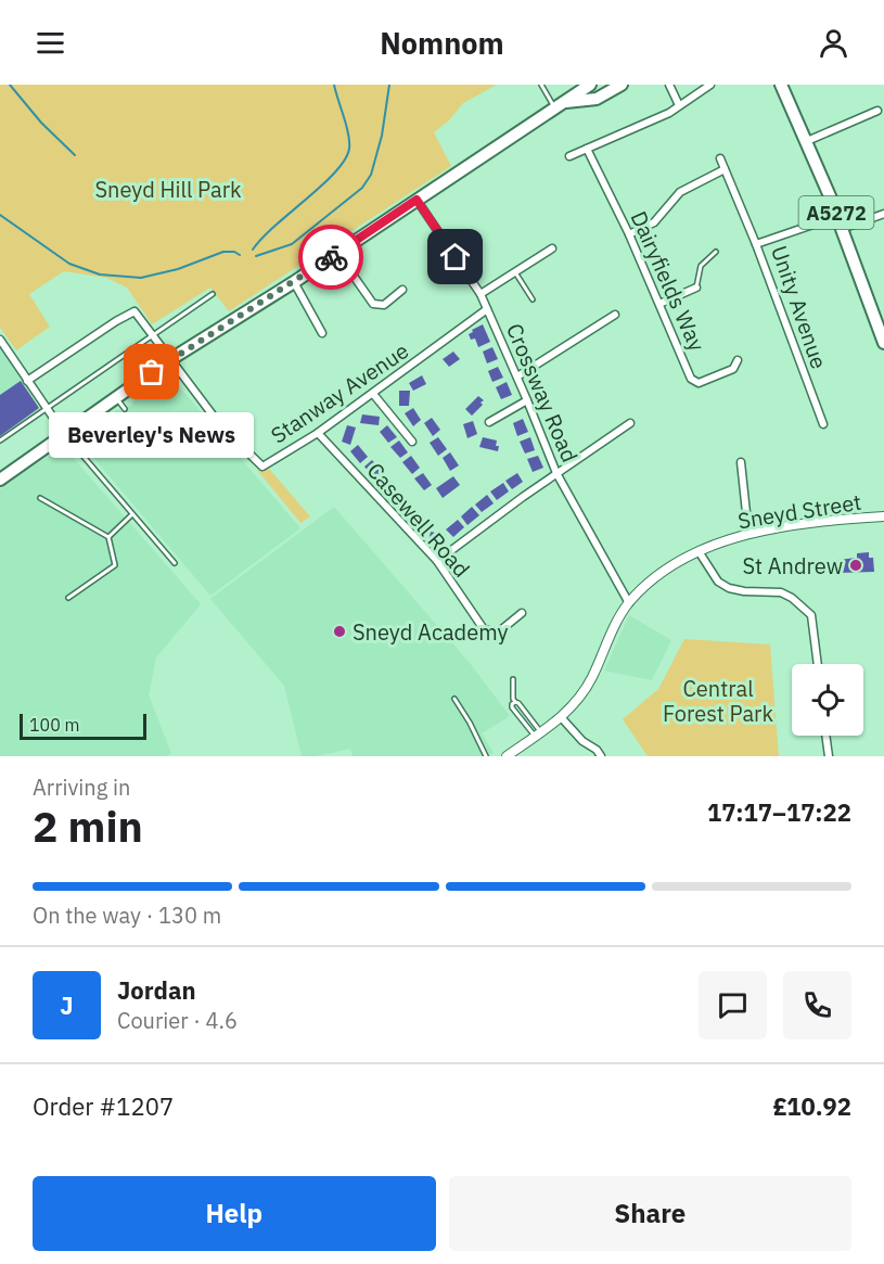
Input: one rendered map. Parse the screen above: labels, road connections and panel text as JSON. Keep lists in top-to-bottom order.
{
  "streets": {
    "main road": ["A5272"],
    "street": [
      "Dairyfields Way",
      "Unity Avenue",
      "Stanway Avenue",
      "Crossway Road",
      "Sneyd Street",
      "Casewell Road"
    ]
  },
  "crossings": [
    ["A5272", "Unity Avenue"],
    ["Stanway Avenue", "Crossway Road"],
    ["Stanway Avenue", "Casewell Road"],
    ["Crossway Road", "Sneyd Street"]
  ],
  "parks": ["Sneyd Hill Park", "Central Forest Park"],
  "places": ["Beverley's News", "St Andrew", "Sneyd Academy"],
  "scale_bar": "100 m",
  "page": {
    "header": "Nomnom",
    "bubble": "Beverley's News",
    "scale": "100 m",
    "heading": ["2 min", "Arriving in", "17:17–17:22"],
    "panel": [
      "Jordan",
      "Courier · 4.6",
      "Order #1207",
      "£10.92"
    ],
    "bar": "On the way · 130 m",
    "round": "J",
    "buttons": ["Help", "Share"]
  }
}
